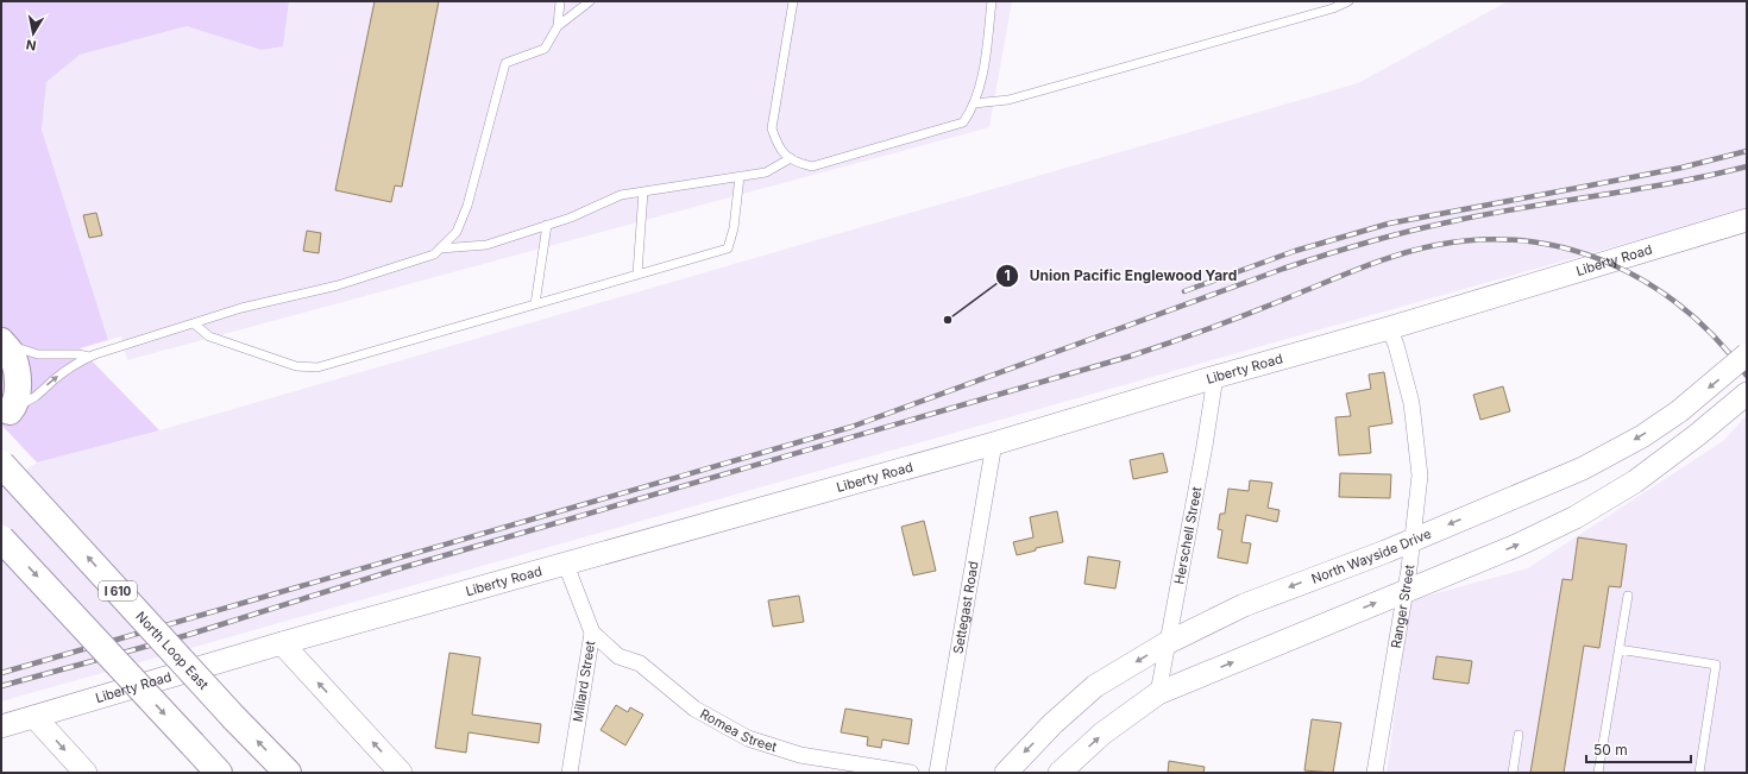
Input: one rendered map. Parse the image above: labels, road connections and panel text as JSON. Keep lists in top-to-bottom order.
{
  "streets": {
    "highway": ["I 610", "North Loop East"],
    "main road": ["Liberty Road", "North Wayside Drive"],
    "street": [
      "Herschell Street",
      "Ranger Street",
      "Settegast Road",
      "Millard Street",
      "Romea Street"
    ]
  },
  "crossings": [
    ["Liberty Road", "Herschell Street"],
    ["Liberty Road", "Ranger Street"],
    ["Liberty Road", "Settegast Road"],
    ["Liberty Road", "Millard Street"],
    ["Herschell Street", "North Wayside Drive"],
    ["North Wayside Drive", "Ranger Street"],
    ["Millard Street", "Romea Street"]
  ],
  "places": ["Union Pacific Englewood Yard"],
  "scale_bar": "50 m",
  "north": "bottom"
}
